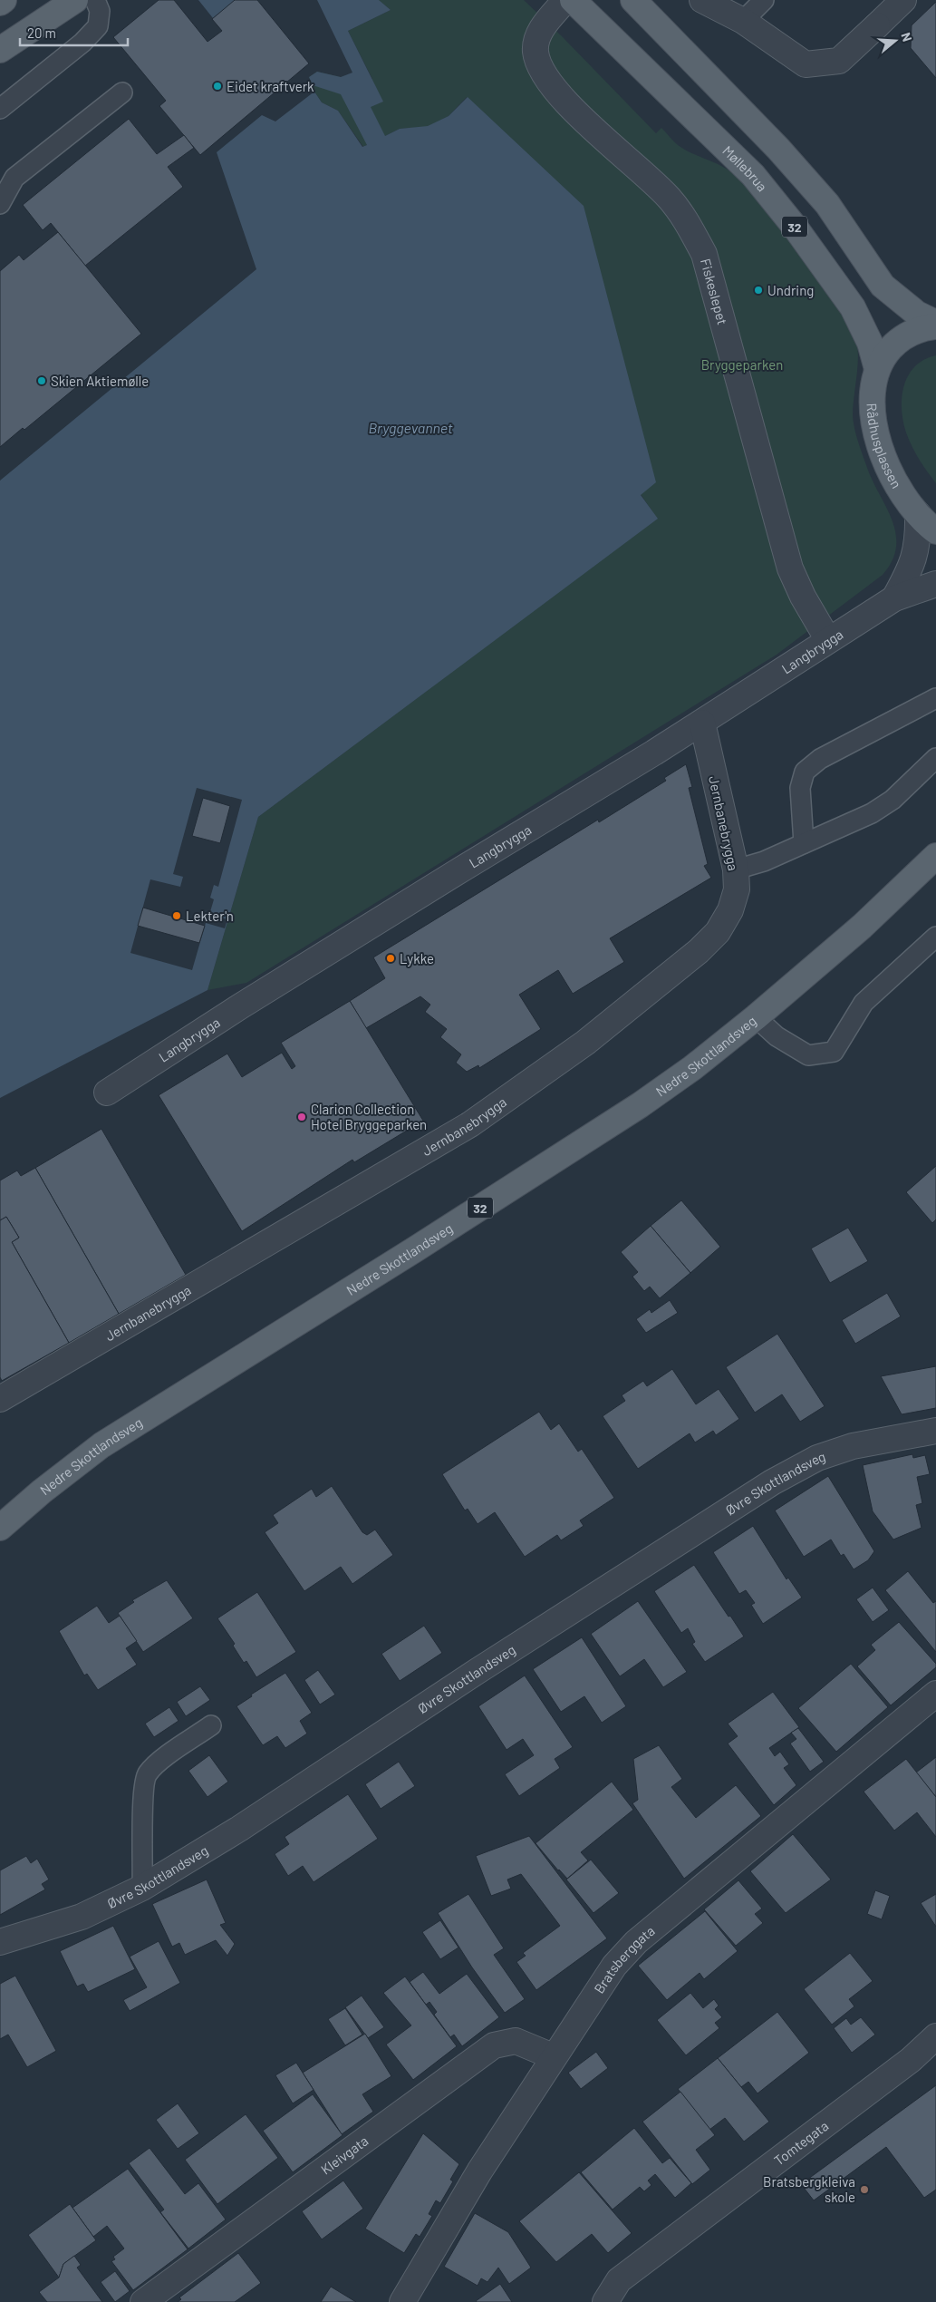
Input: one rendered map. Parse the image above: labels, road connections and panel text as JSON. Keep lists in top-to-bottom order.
{
  "streets": {
    "main road": [
      "Møllebrua",
      "32",
      "Rådhusplassen",
      "Nedre Skottlandsveg"
    ],
    "street": [
      "Fiskeslepet",
      "Langbrygga",
      "Jernbanebrygga",
      "Øvre Skottlandsveg",
      "Bratsberggata",
      "Tomtegata",
      "Kleivgata"
    ]
  },
  "crossings": [
    ["Møllebrua", "Rådhusplassen"],
    ["Fiskeslepet", "Langbrygga"],
    ["Rådhusplassen", "Langbrygga"],
    ["Langbrygga", "Jernbanebrygga"],
    ["Bratsberggata", "Kleivgata"]
  ],
  "water": ["Bryggevannet"],
  "parks": ["Bryggeparken"],
  "places": [
    "Eidet kraftverk",
    "Undring",
    "Skien Aktiemølle",
    "Lekter'n",
    "Lykke",
    "Clarion Collection Hotel Bryggeparken",
    "Bratsbergkleiva skole"
  ],
  "scale_bar": "20 m",
  "north": "right"
}
